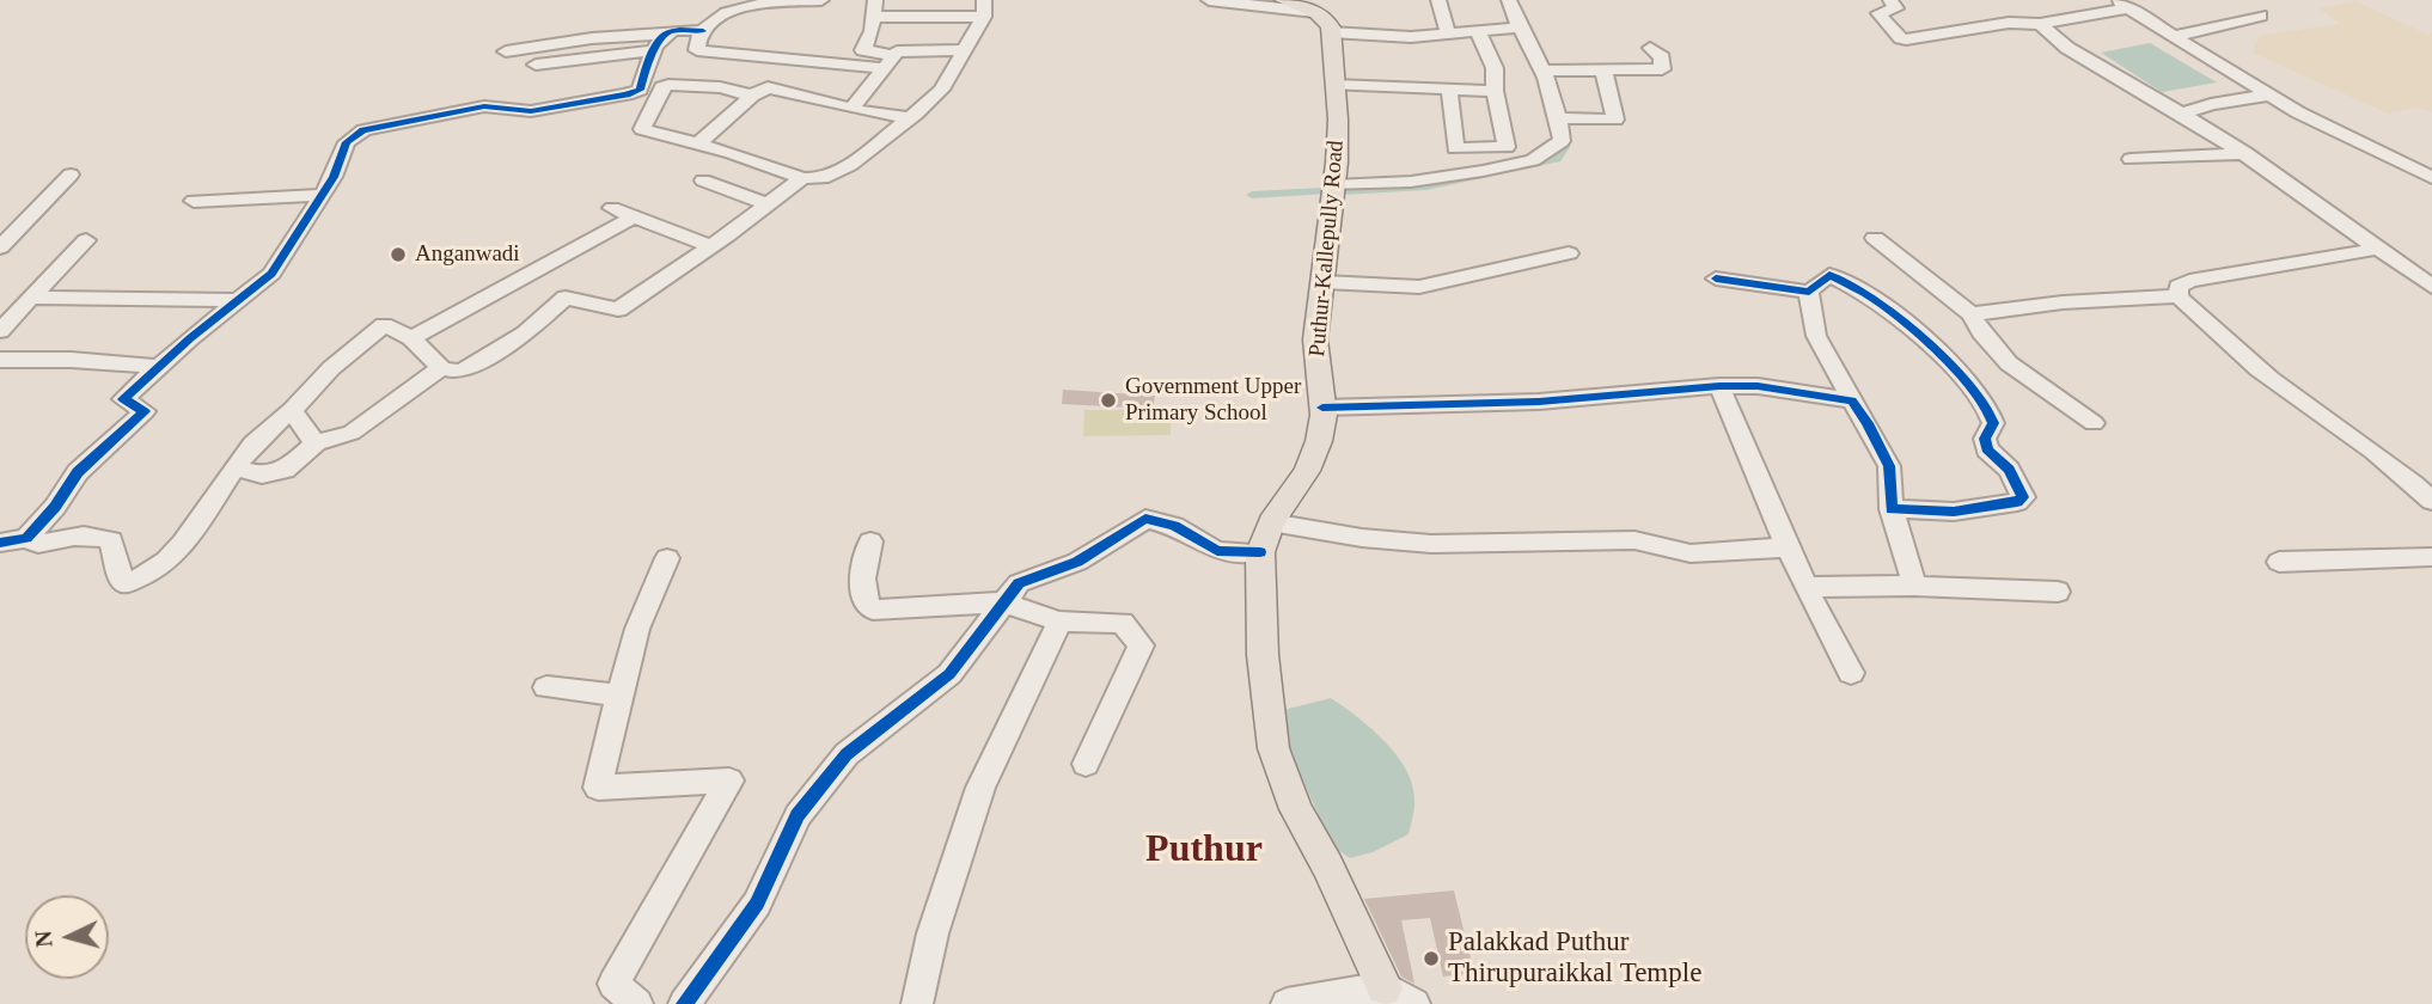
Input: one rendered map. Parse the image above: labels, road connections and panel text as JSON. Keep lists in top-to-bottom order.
{
  "streets": {
    "main road": ["Puthur-Kallepully Road"]
  },
  "districts": ["Puthur"],
  "places": ["Anganwadi", "Government Upper Primary School", "Palakkad Puthur Thirupuraikkal Temple"],
  "north": "left"
}
